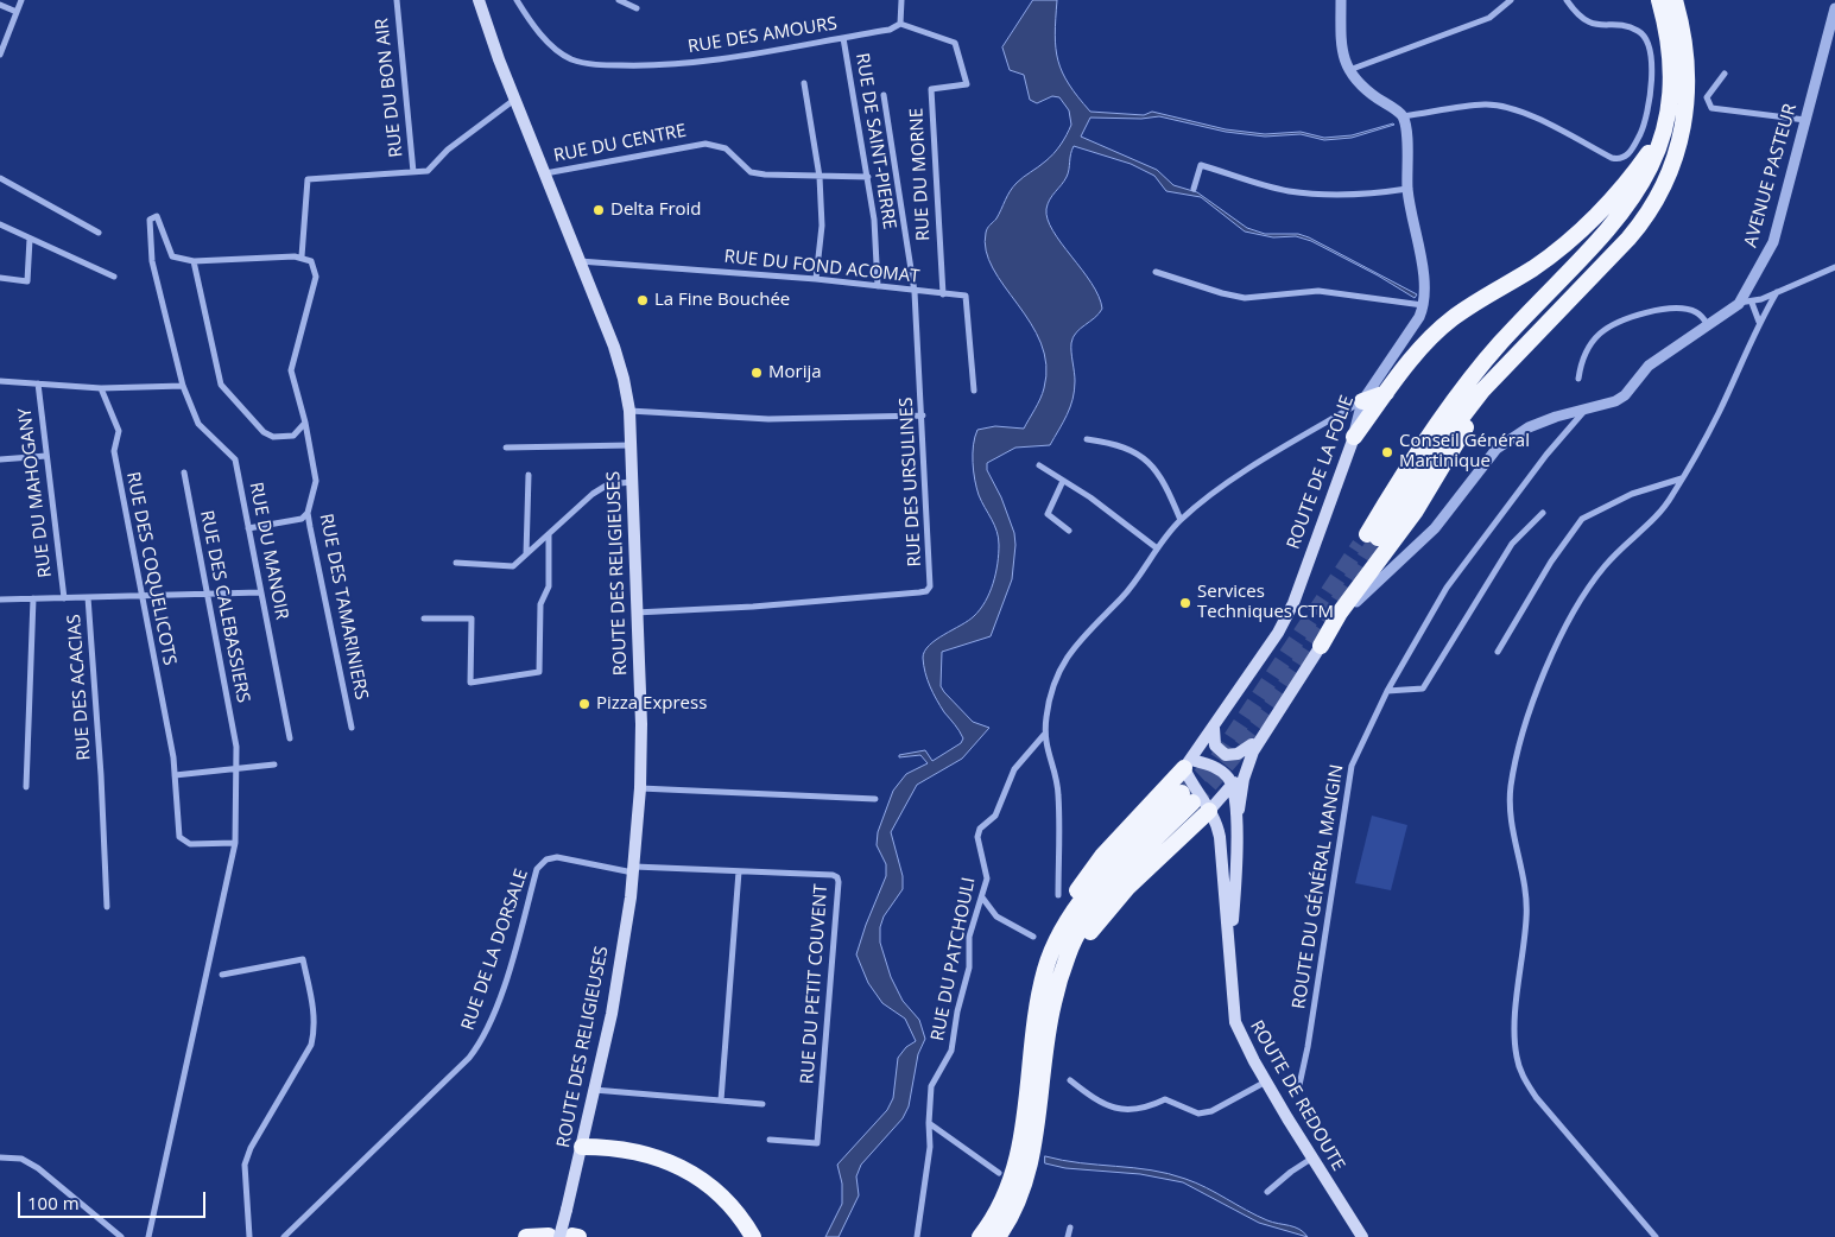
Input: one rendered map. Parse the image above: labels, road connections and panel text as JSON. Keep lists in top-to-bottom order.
{
  "streets": {
    "main road": ["ROUTE DE LA FOLIE", "ROUTE DES RELIGIEUSES", "ROUTE DE REDOUTE"],
    "street": [
      "RUE DES AMOURS",
      "RUE DU BON AIR",
      "RUE DE SAINT-PIERRE",
      "RUE DU CENTRE",
      "RUE DU MORNE",
      "AVENUE PASTEUR",
      "RUE DU FOND ACOMAT",
      "RUE DES URSULINES",
      "RUE DU MAHOGANY",
      "RUE DU MANOIR",
      "RUE DES COQUELICOTS",
      "RUE DES CALEBASSIERS",
      "RUE DES TAMARINIERS",
      "RUE DES ACACIAS",
      "ROUTE DU GÉNÉRAL MANGIN",
      "RUE DE LA DORSALE",
      "RUE DU PATCHOULI",
      "RUE DU PETIT COUVENT"
    ]
  },
  "crossings": [
    ["RUE DES AMOURS", "RUE DE SAINT-PIERRE"],
    ["RUE DES AMOURS", "RUE DU MORNE"],
    ["RUE DE SAINT-PIERRE", "RUE DU CENTRE"],
    ["RUE DE SAINT-PIERRE", "RUE DU FOND ACOMAT"],
    ["RUE DU CENTRE", "ROUTE DES RELIGIEUSES"],
    ["RUE DU MORNE", "RUE DU FOND ACOMAT"],
    ["AVENUE PASTEUR", "ROUTE DU GÉNÉRAL MANGIN"],
    ["RUE DU FOND ACOMAT", "RUE DES URSULINES"],
    ["RUE DU FOND ACOMAT", "ROUTE DES RELIGIEUSES"],
    ["RUE DES URSULINES", "ROUTE DES RELIGIEUSES"],
    ["RUE DES COQUELICOTS", "RUE DES CALEBASSIERS"],
    ["ROUTE DES RELIGIEUSES", "RUE DE LA DORSALE"],
    ["ROUTE DES RELIGIEUSES", "RUE DU PETIT COUVENT"],
    ["RUE DE LA DORSALE", "RUE DU PETIT COUVENT"]
  ],
  "places": [
    "Delta Froid",
    "La Fine Bouchée",
    "Morija",
    "Conseil Général Martinique",
    "Services Techniques CTM",
    "Pizza Express"
  ],
  "scale_bar": "100 m"
}
